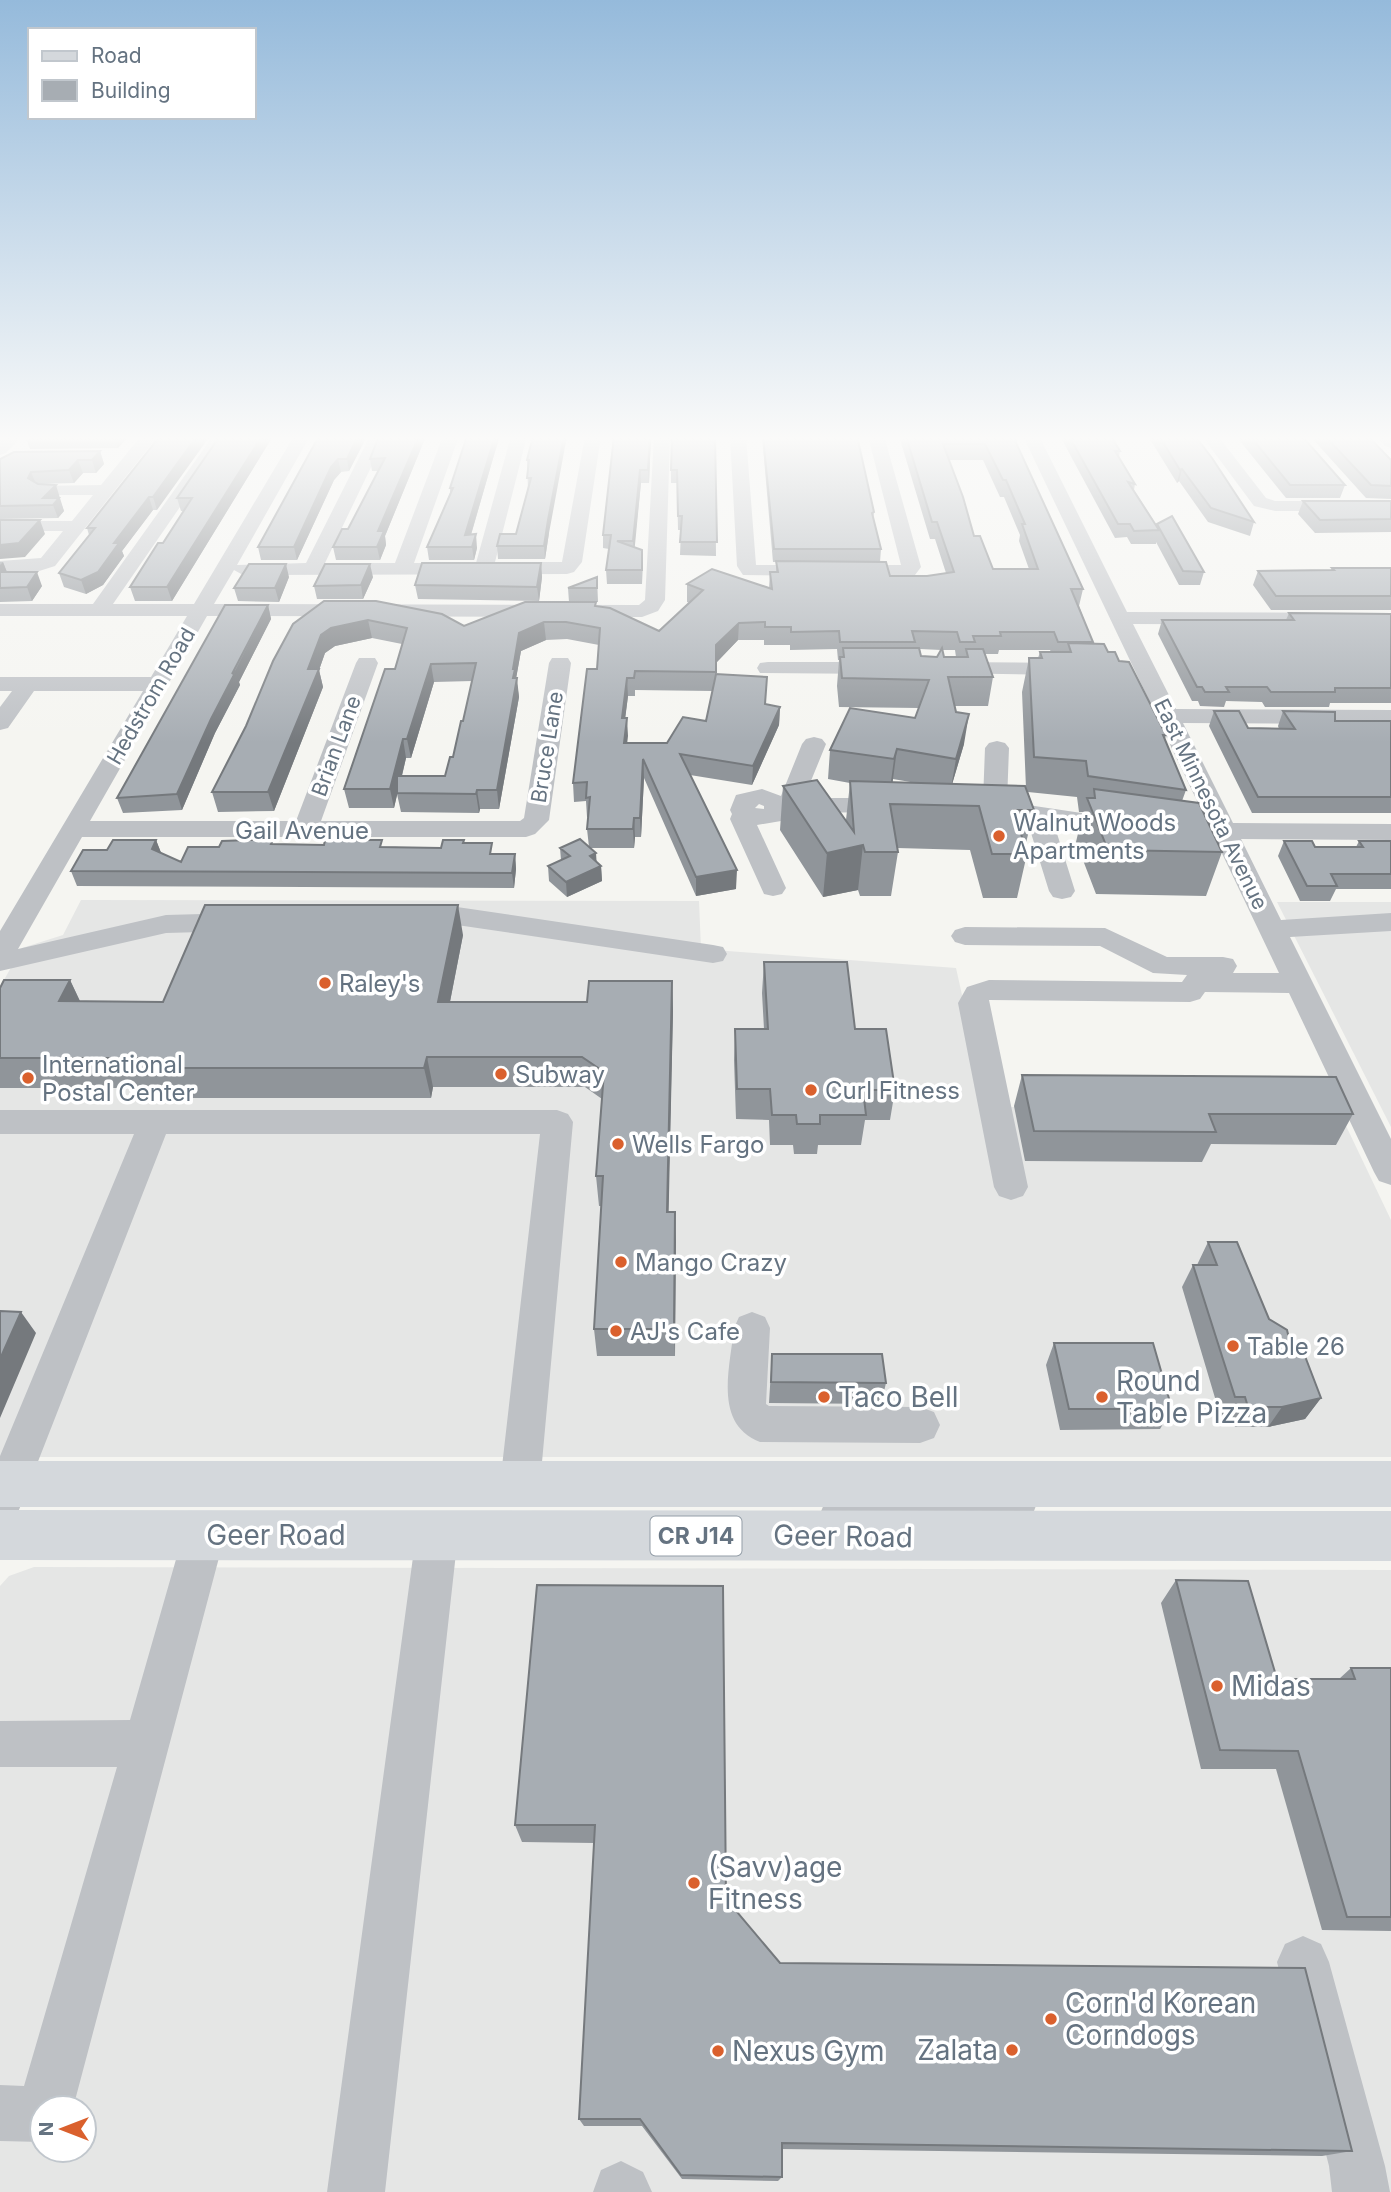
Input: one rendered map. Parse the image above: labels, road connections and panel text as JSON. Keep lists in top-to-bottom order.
{
  "streets": {
    "main road": ["Geer Road", "CR J14"],
    "street": [
      "Hedstrom Road",
      "Brian Lane",
      "Bruce Lane",
      "East Minnesota Avenue",
      "Gail Avenue"
    ]
  },
  "crossings": [
    ["Hedstrom Road", "Gail Avenue"],
    ["Brian Lane", "Gail Avenue"],
    ["Bruce Lane", "Gail Avenue"]
  ],
  "places": [
    "Walnut Woods Apartments",
    "Raley's",
    "Subway",
    "International Postal Center",
    "Curl Fitness",
    "Wells Fargo",
    "Mango Crazy",
    "AJ's Cafe",
    "Table 26",
    "Taco Bell",
    "Round Table Pizza",
    "Midas",
    "(Savv)age Fitness",
    "Corn'd Korean Corndogs",
    "Zalata",
    "Nexus Gym"
  ],
  "legend": ["Road", "Building"],
  "north": "left"
}
